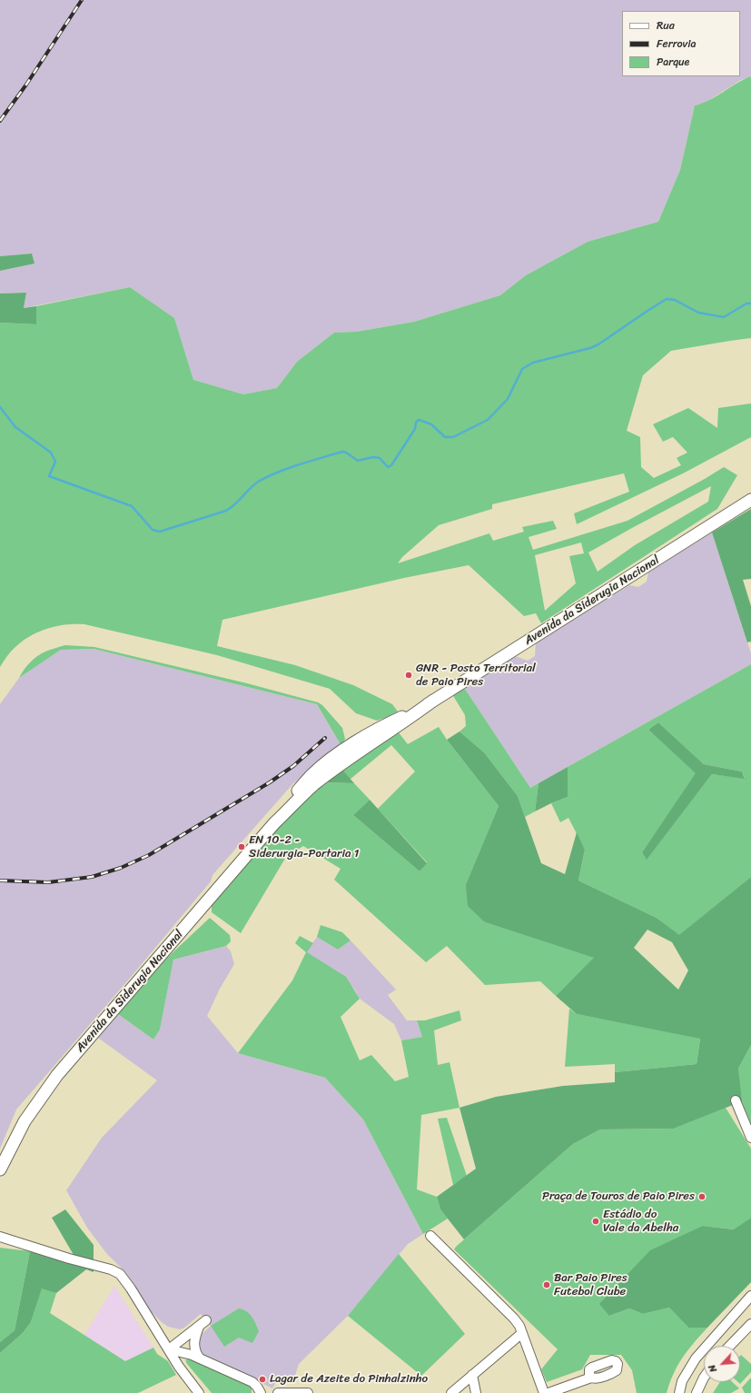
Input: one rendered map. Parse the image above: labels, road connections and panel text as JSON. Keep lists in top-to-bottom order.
{
  "streets": {
    "main road": ["Avenida da Siderugia Nacional"]
  },
  "places": [
    "GNR - Posto Territorial de Paio Pires",
    "EN 10-2 - Siderurgia-Portaria 1",
    "Praça de Touros de Paio Pires",
    "Estádio do Vale da Abelha",
    "Bar Paio Pires Futebol Clube",
    "Lagar de Azeite do Pinhalzinho"
  ],
  "legend": ["Rua", "Ferrovia", "Parque"],
  "north": "bottom left"
}
